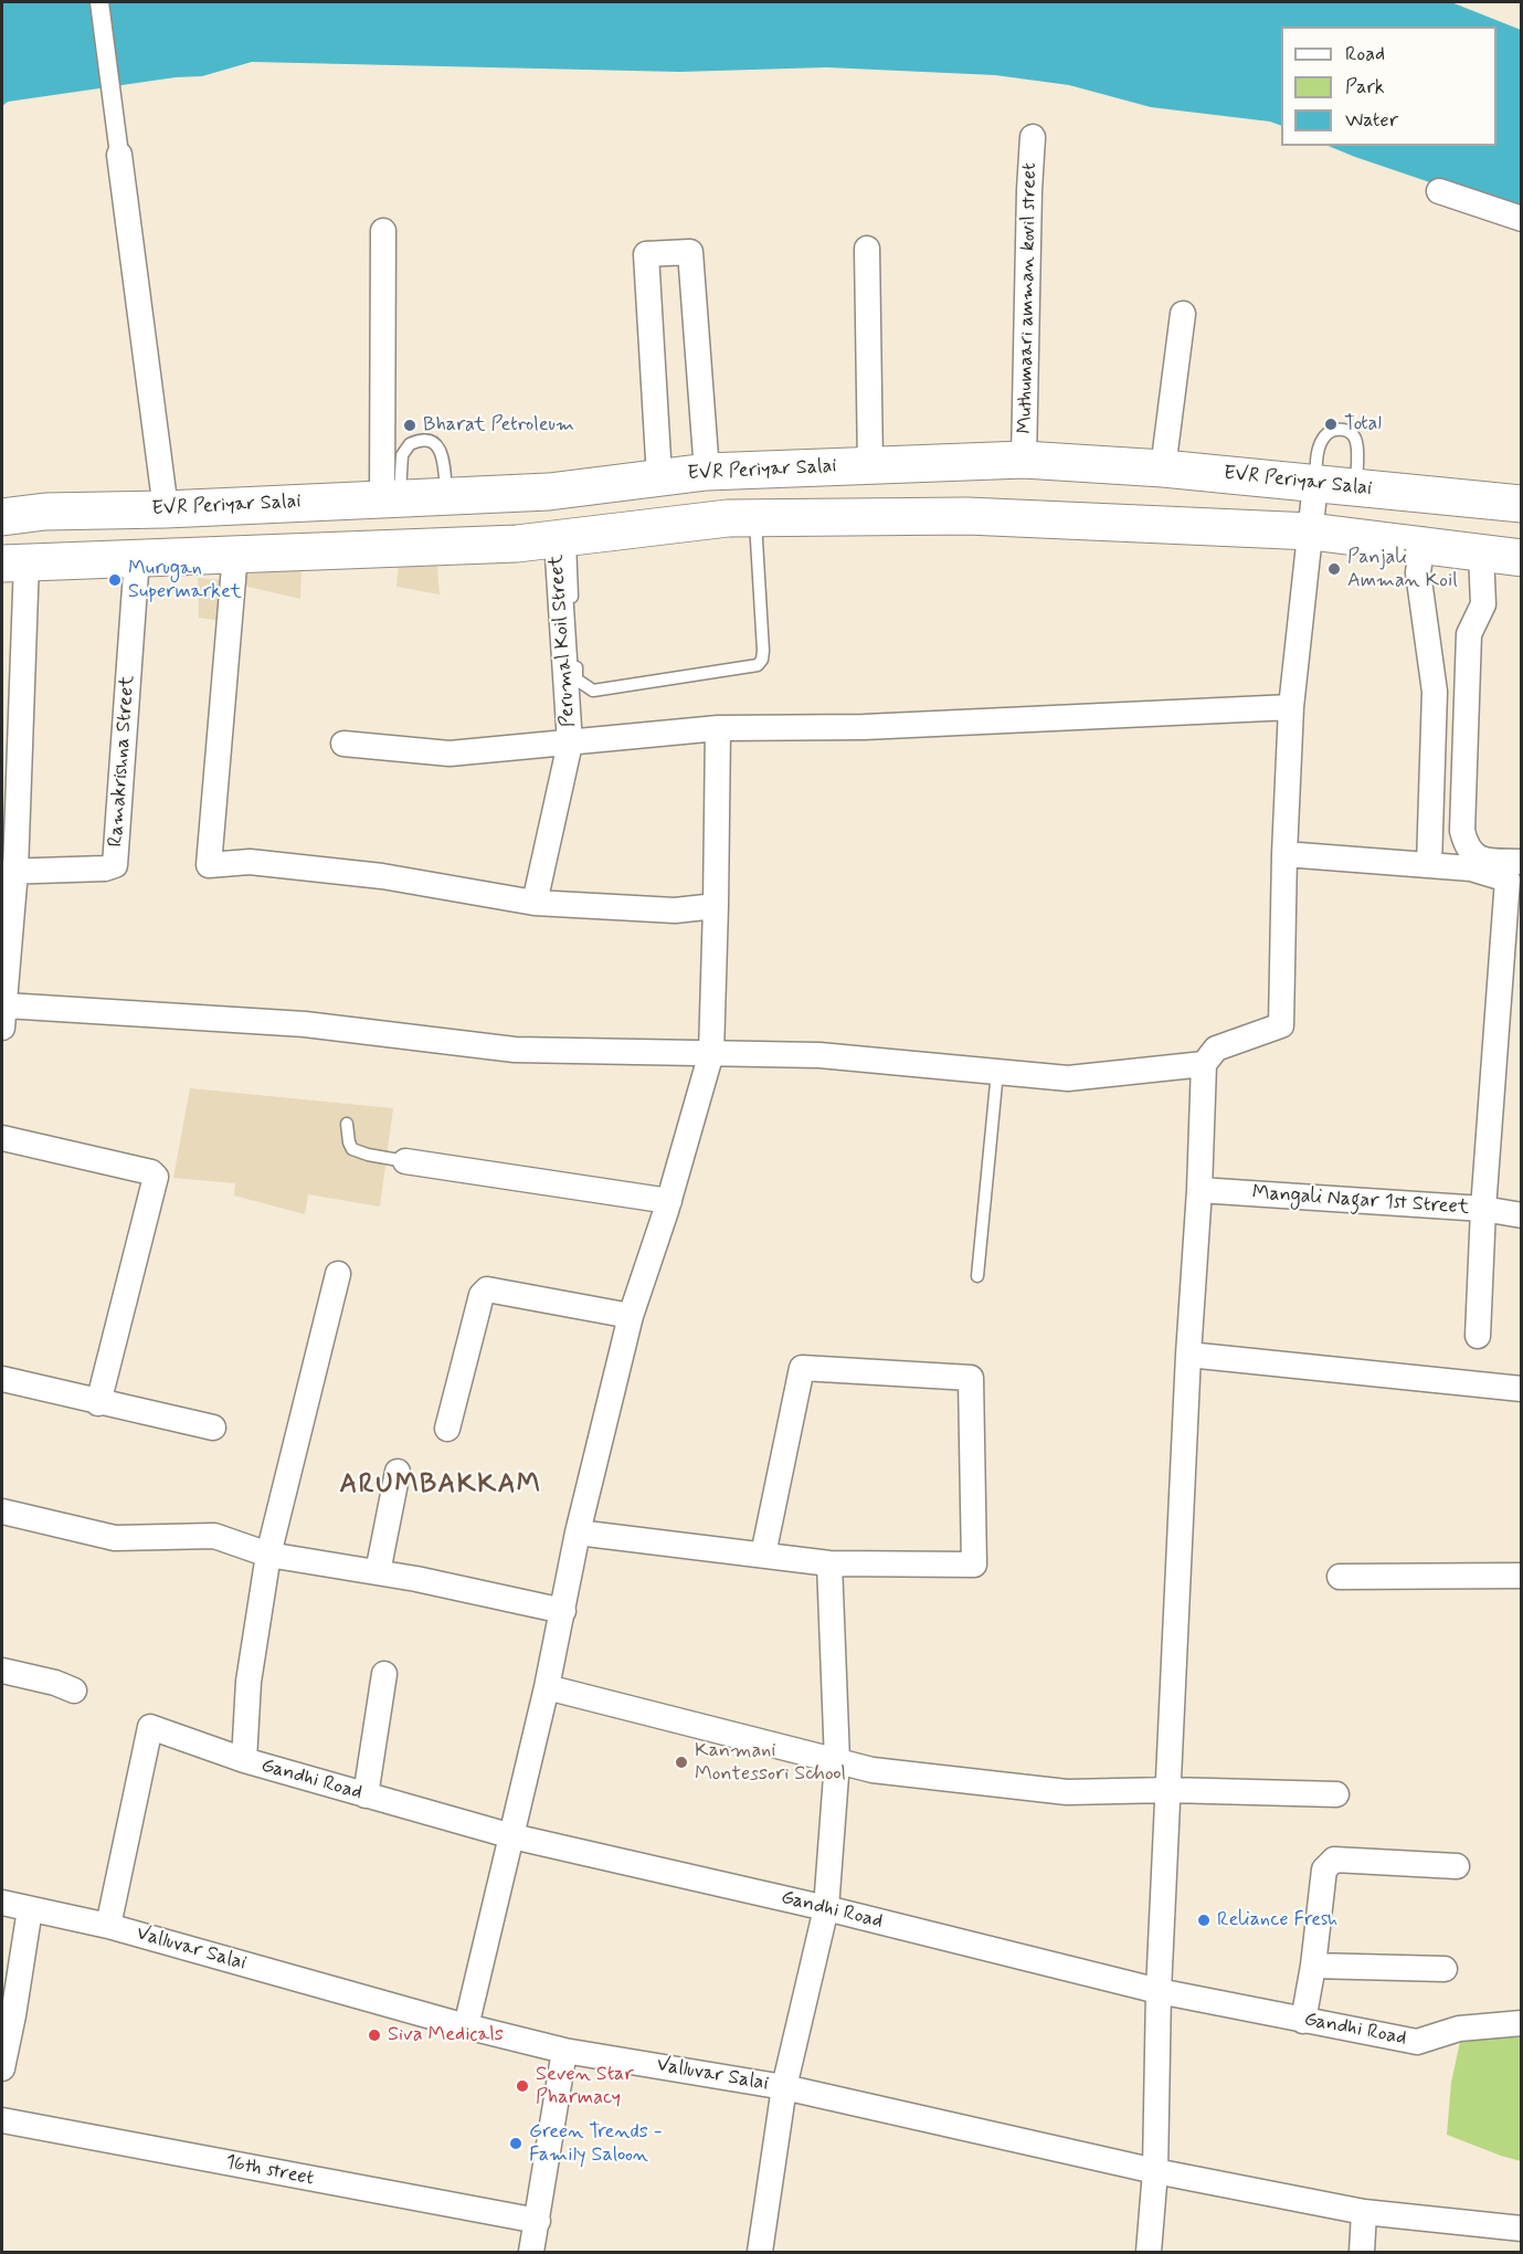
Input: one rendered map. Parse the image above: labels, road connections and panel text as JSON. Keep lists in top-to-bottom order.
{
  "streets": {
    "main road": ["EVR Periyar Salai"],
    "street": [
      "Muthumaari amman kovil street",
      "Perumal Koil Street",
      "Ramakrishna Street",
      "Mangali Nagar 1st Street",
      "Gandhi Road",
      "Valluvar Salai",
      "16th street"
    ]
  },
  "crossings": [
    ["Muthumaari amman kovil street", "EVR Periyar Salai"],
    ["Gandhi Road", "Valluvar Salai"]
  ],
  "districts": ["ARUMBAKKAM"],
  "places": [
    "Total",
    "Bharat Petroleum",
    "Panjali Amman Koil",
    "Murugan Supermarket",
    "Kanmani Montessori School",
    "Reliance Fresh",
    "Siva Medicals",
    "Seven Star Pharmacy",
    "Green Trends - Family Saloon"
  ],
  "legend": ["Road", "Park", "Water"]
}
